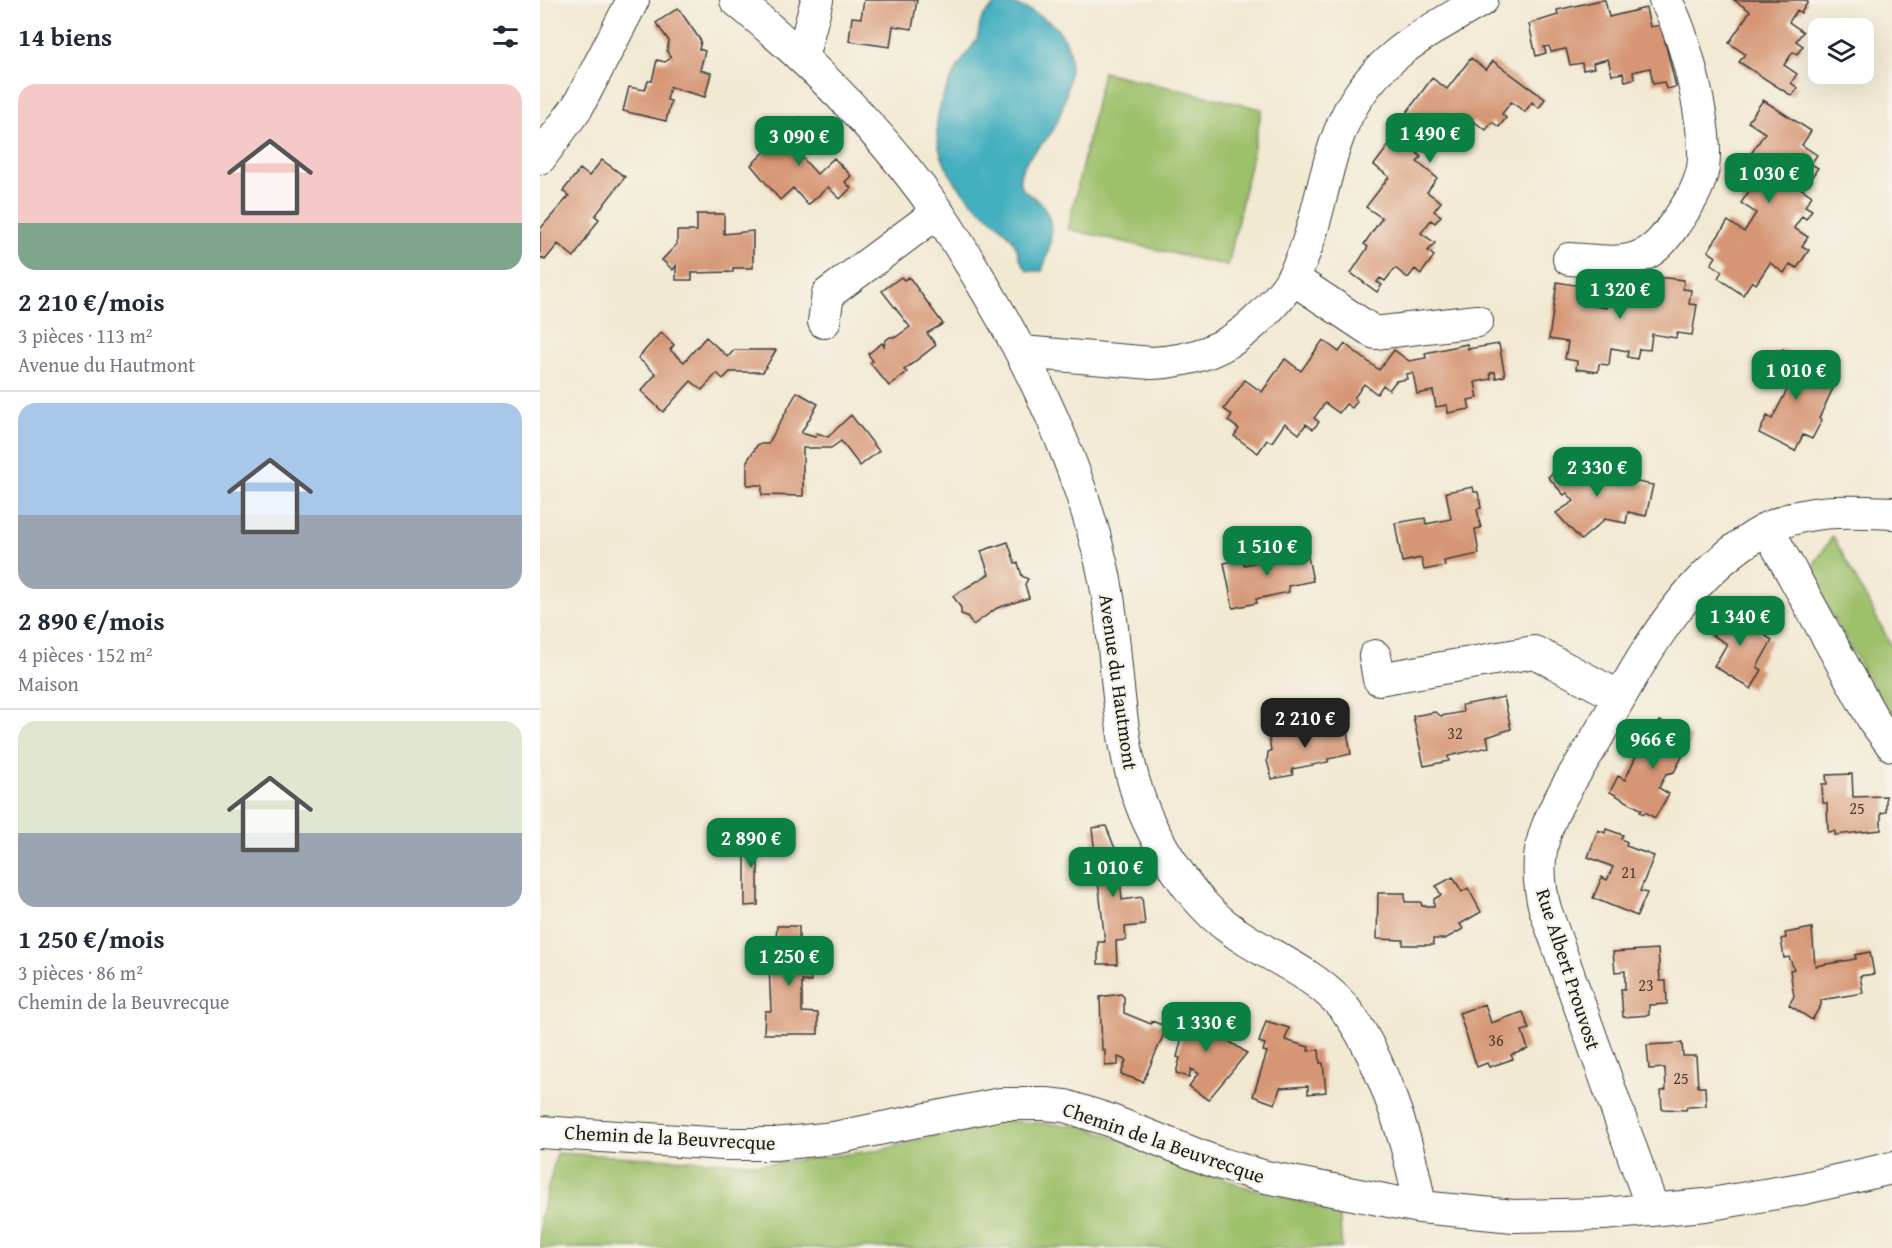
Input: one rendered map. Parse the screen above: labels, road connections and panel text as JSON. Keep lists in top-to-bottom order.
{
  "streets": {
    "street": ["Avenue du Hautmont", "Rue Albert Prouvost", "Chemin de la Beuvrecque"]
  },
  "crossings": [
    ["Avenue du Hautmont", "Chemin de la Beuvrecque"],
    ["Rue Albert Prouvost", "Chemin de la Beuvrecque"]
  ],
  "house_numbers": [
    "32",
    "25",
    "21",
    "23",
    "36",
    "25"
  ],
  "page": {
    "heading": "14 biens",
    "list": [
      {
        "name": "2 210 €/mois",
        "note": "3 pièces · 113 m² · Avenue du Hautmont"
      },
      {
        "name": "2 890 €/mois",
        "note": "4 pièces · 152 m² · Maison"
      },
      {
        "name": "1 250 €/mois",
        "note": "3 pièces · 86 m² · Chemin de la Beuvrecque"
      }
    ],
    "price": [
      "1 490 €",
      "3 090 €",
      "1 030 €",
      "1 320 €",
      "1 010 €",
      "2 330 €",
      "1 510 €",
      "1 340 €",
      "2 210 €",
      "966 €",
      "2 890 €",
      "1 010 €",
      "1 250 €",
      "1 330 €"
    ]
  }
}
